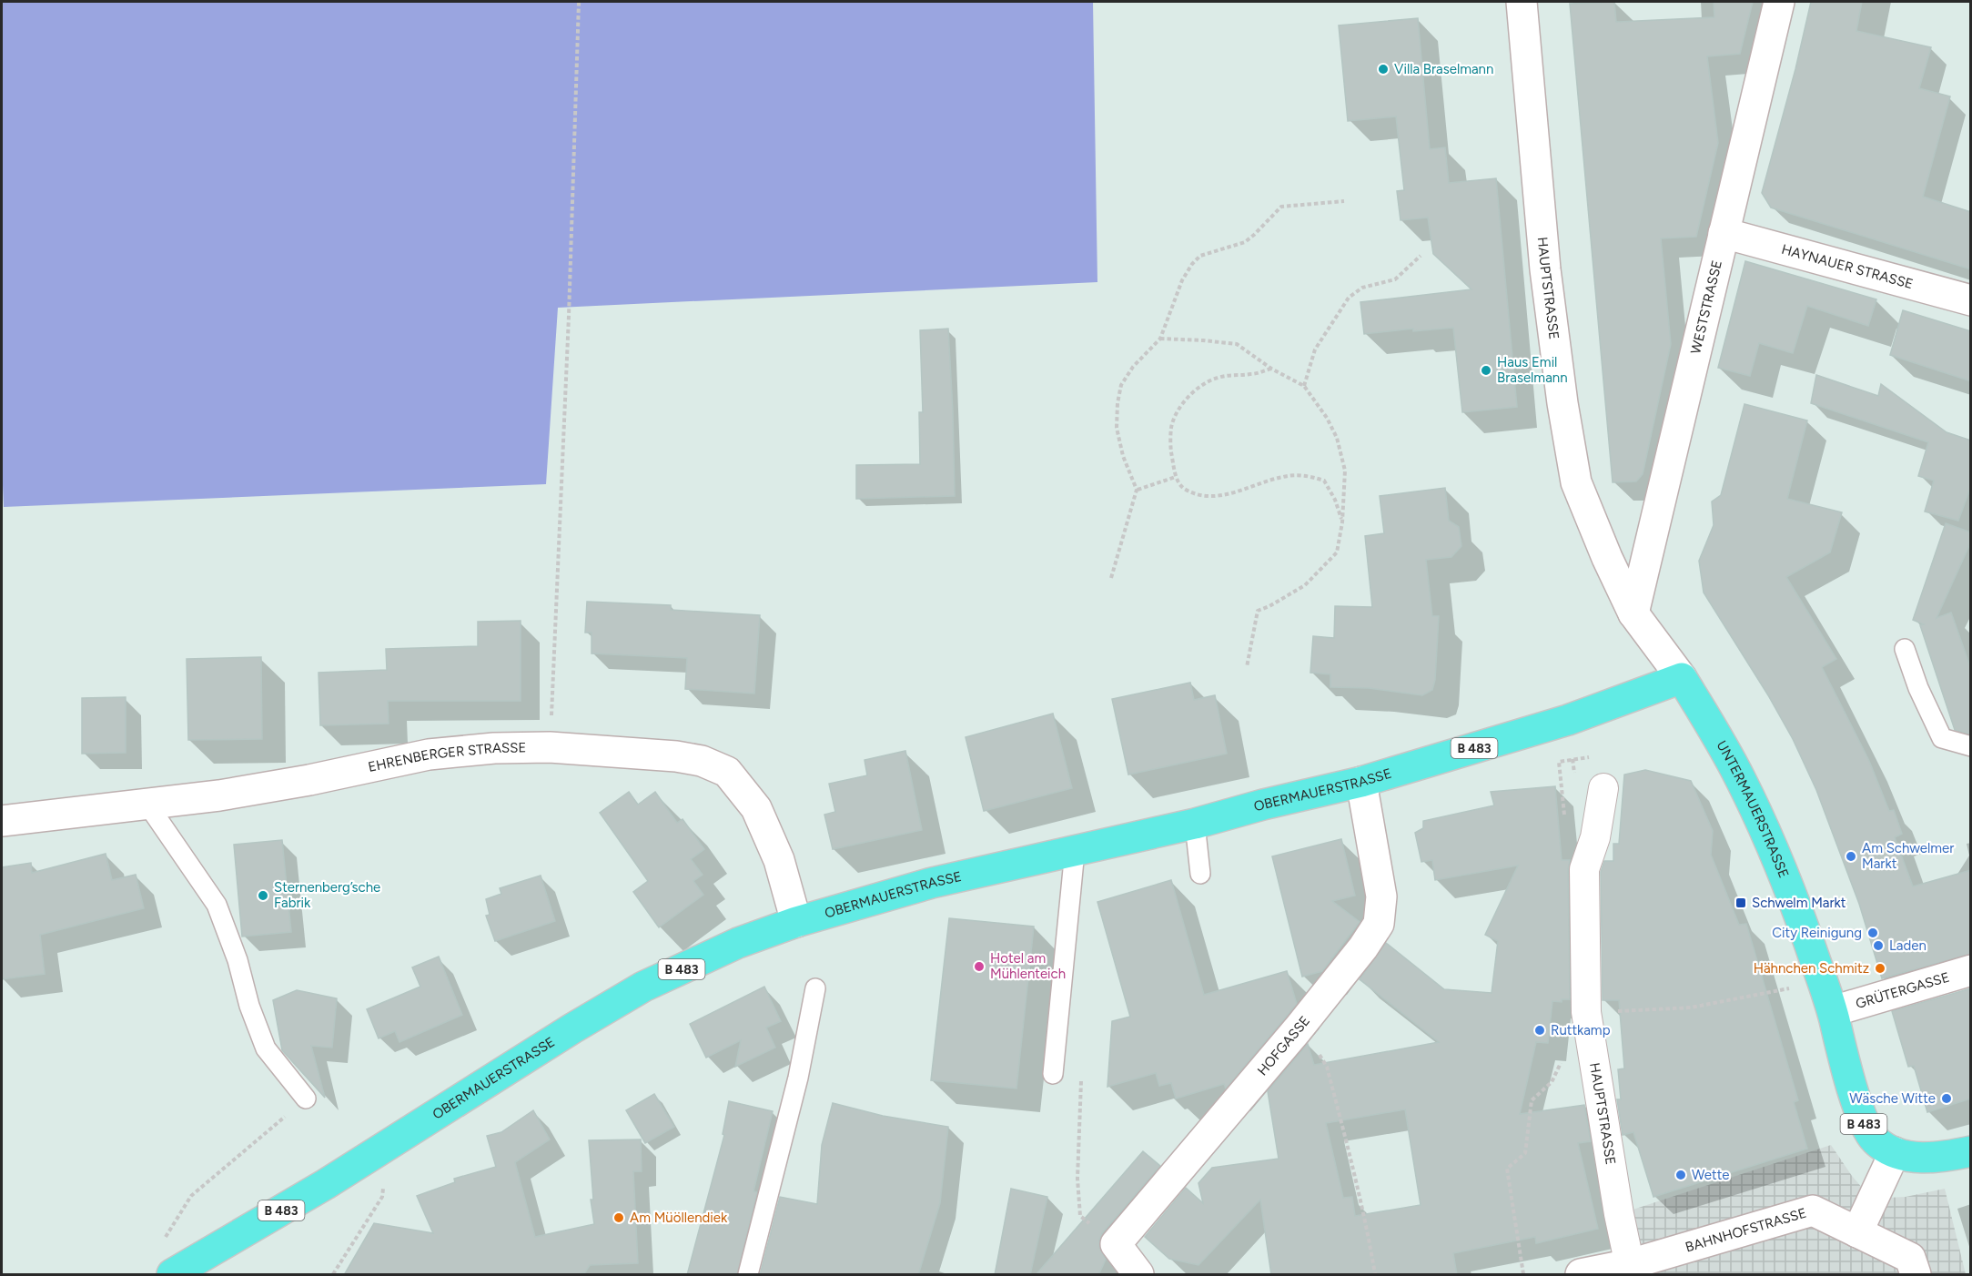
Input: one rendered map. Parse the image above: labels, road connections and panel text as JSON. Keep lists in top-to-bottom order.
{
  "streets": {
    "main road": ["B 483", "OBERMAUERSTRASSE", "UNTERMAUERSTRASSE"],
    "street": [
      "HAYNAUER STRASSE",
      "HAUPTSTRASSE",
      "WESTSTRASSE",
      "EHRENBERGER STRASSE",
      "GRÜTERGASSE",
      "HOFGASSE",
      "BAHNHOFSTRASSE"
    ]
  },
  "crossings": [
    ["HAYNAUER STRASSE", "WESTSTRASSE"],
    ["HAUPTSTRASSE", "WESTSTRASSE"],
    ["HAUPTSTRASSE", "OBERMAUERSTRASSE"],
    ["HAUPTSTRASSE", "UNTERMAUERSTRASSE"],
    ["HAUPTSTRASSE", "BAHNHOFSTRASSE"],
    ["B 483", "UNTERMAUERSTRASSE"],
    ["EHRENBERGER STRASSE", "OBERMAUERSTRASSE"],
    ["OBERMAUERSTRASSE", "UNTERMAUERSTRASSE"],
    ["OBERMAUERSTRASSE", "HOFGASSE"],
    ["UNTERMAUERSTRASSE", "GRÜTERGASSE"]
  ],
  "places": {
    "other": [
      "Villa Braselmann",
      "Haus Emil Braselmann",
      "Am Schwelmer Markt",
      "Sternenberg’sche Fabrik",
      "City Reinigung",
      "Laden",
      "Hotel am Mühlenteich",
      "Hähnchen Schmitz",
      "Ruttkamp",
      "Wäsche Witte",
      "Wette",
      "Am Müöllendiek"
    ],
    "transit": ["Schwelm Markt"]
  }
}
